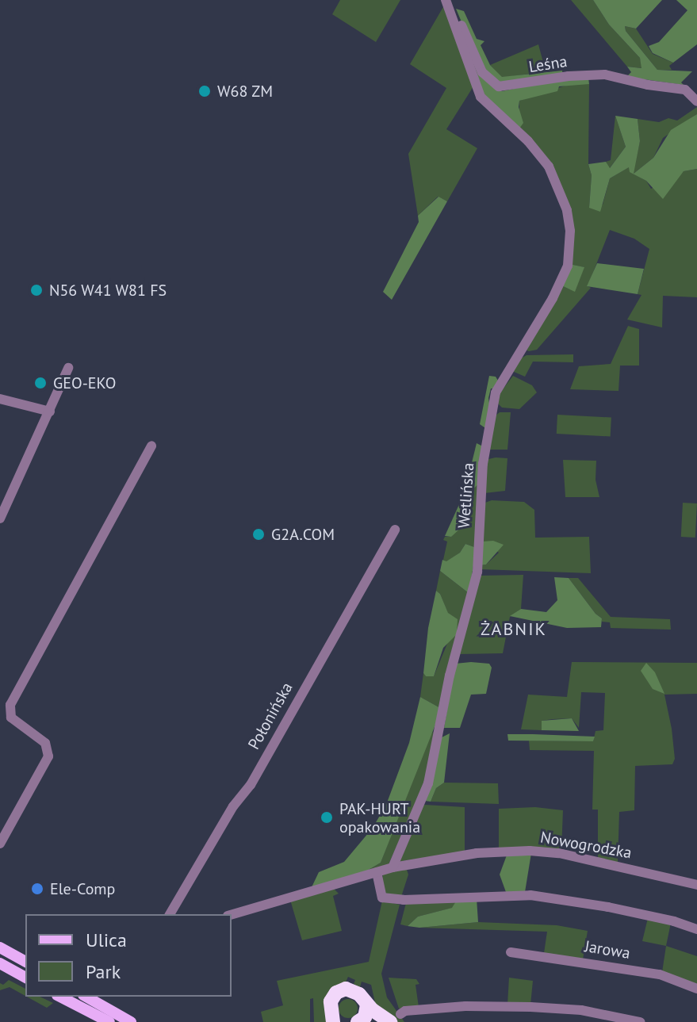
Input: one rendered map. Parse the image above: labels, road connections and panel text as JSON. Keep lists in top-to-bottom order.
{
  "streets": {
    "street": [
      "Leśna",
      "Wetlińska",
      "Połonińska",
      "Nowogrodzka",
      "Jarowa"
    ]
  },
  "crossings": [
    ["Leśna", "Wetlińska"],
    ["Wetlińska", "Nowogrodzka"]
  ],
  "districts": ["ŻABNIK"],
  "places": [
    "W68 ZM",
    "N56 W41 W81 FS",
    "GEO-EKO",
    "G2A.COM",
    "PAK-HURT opakowania",
    "Ele-Comp"
  ],
  "legend": ["Ulica", "Park"]
}
